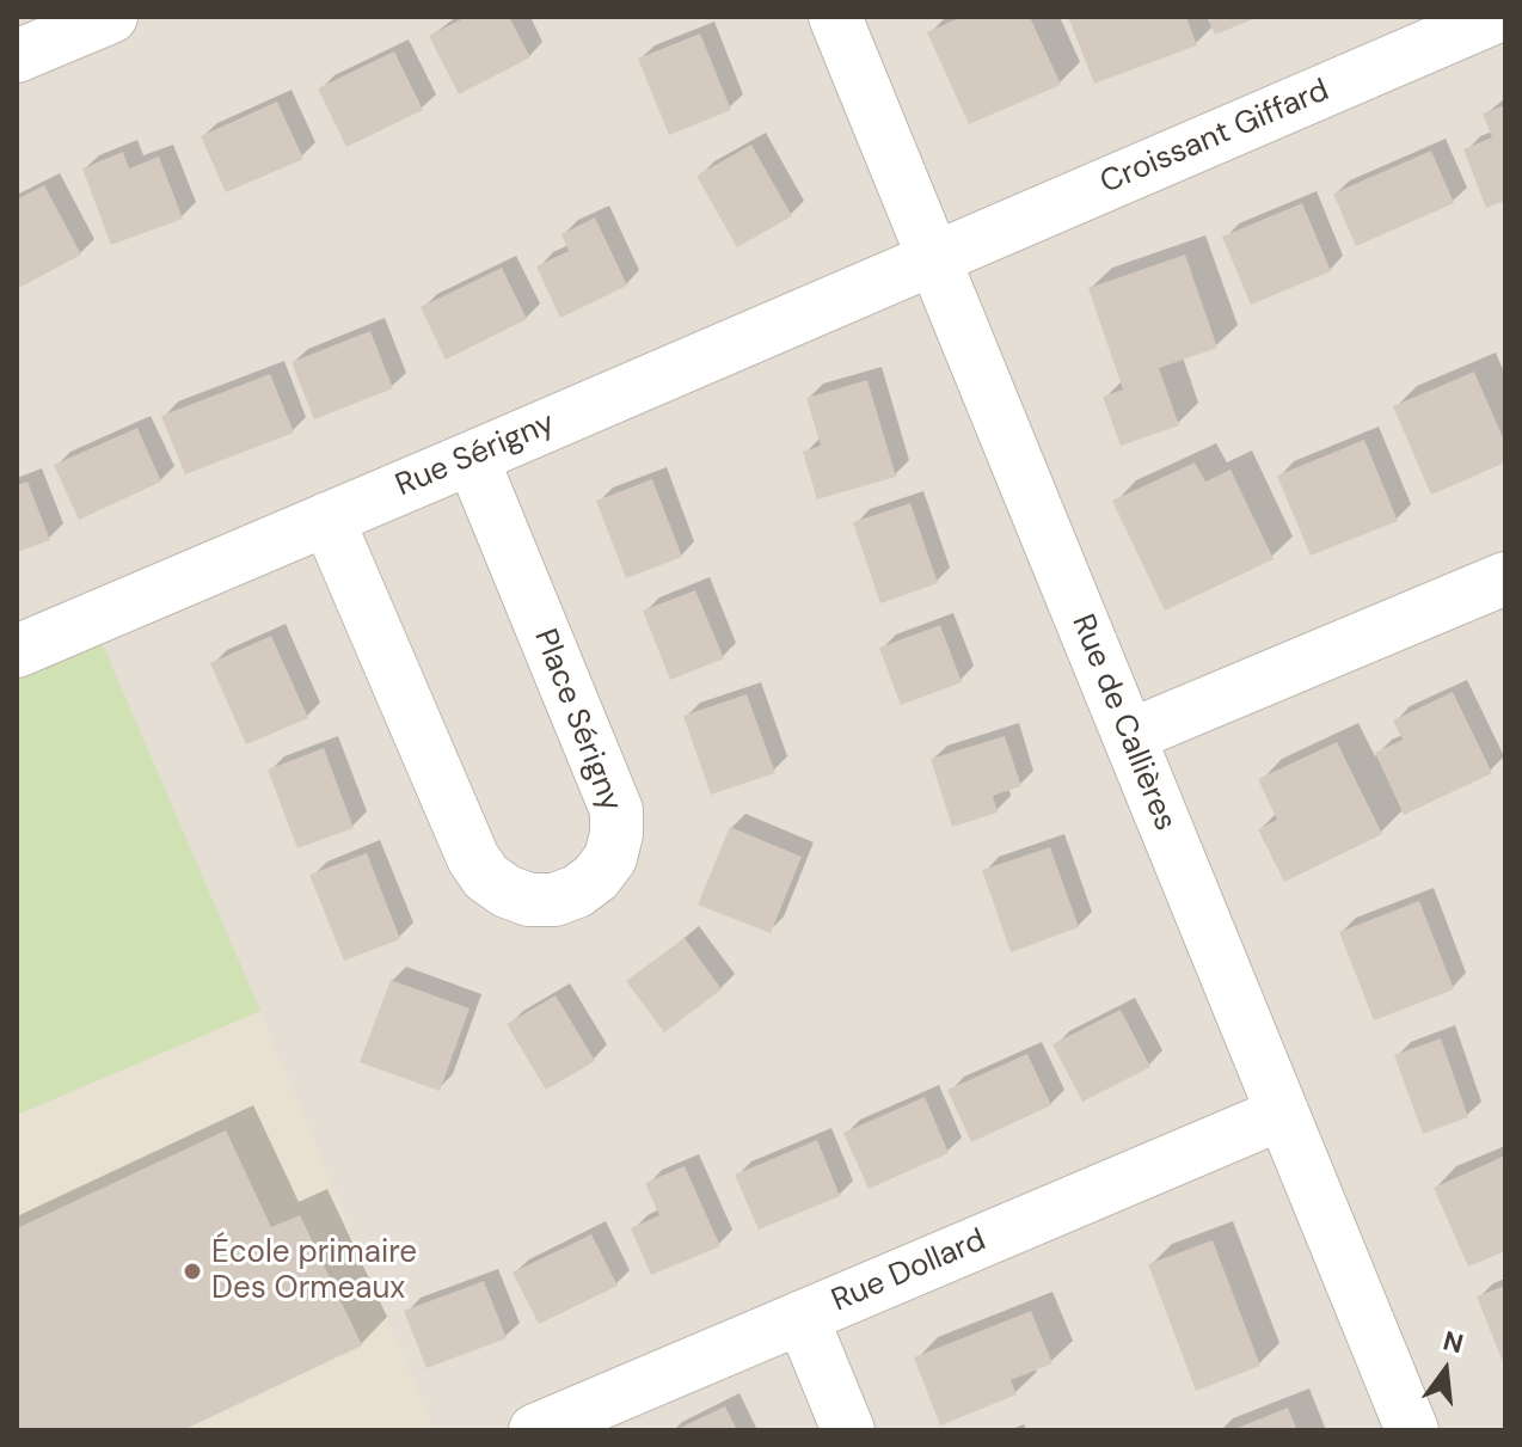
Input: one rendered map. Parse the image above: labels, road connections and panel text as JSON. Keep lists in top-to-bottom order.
{
  "streets": {
    "street": [
      "Croissant Giffard",
      "Rue Sérigny",
      "Place Sérigny",
      "Rue de Callières",
      "Rue Dollard"
    ]
  },
  "crossings": [
    ["Croissant Giffard", "Rue Sérigny"],
    ["Croissant Giffard", "Rue de Callières"],
    ["Rue Sérigny", "Place Sérigny"],
    ["Rue Sérigny", "Rue de Callières"],
    ["Rue de Callières", "Rue Dollard"]
  ],
  "places": ["École primaire Des Ormeaux"],
  "north": "top"
}
